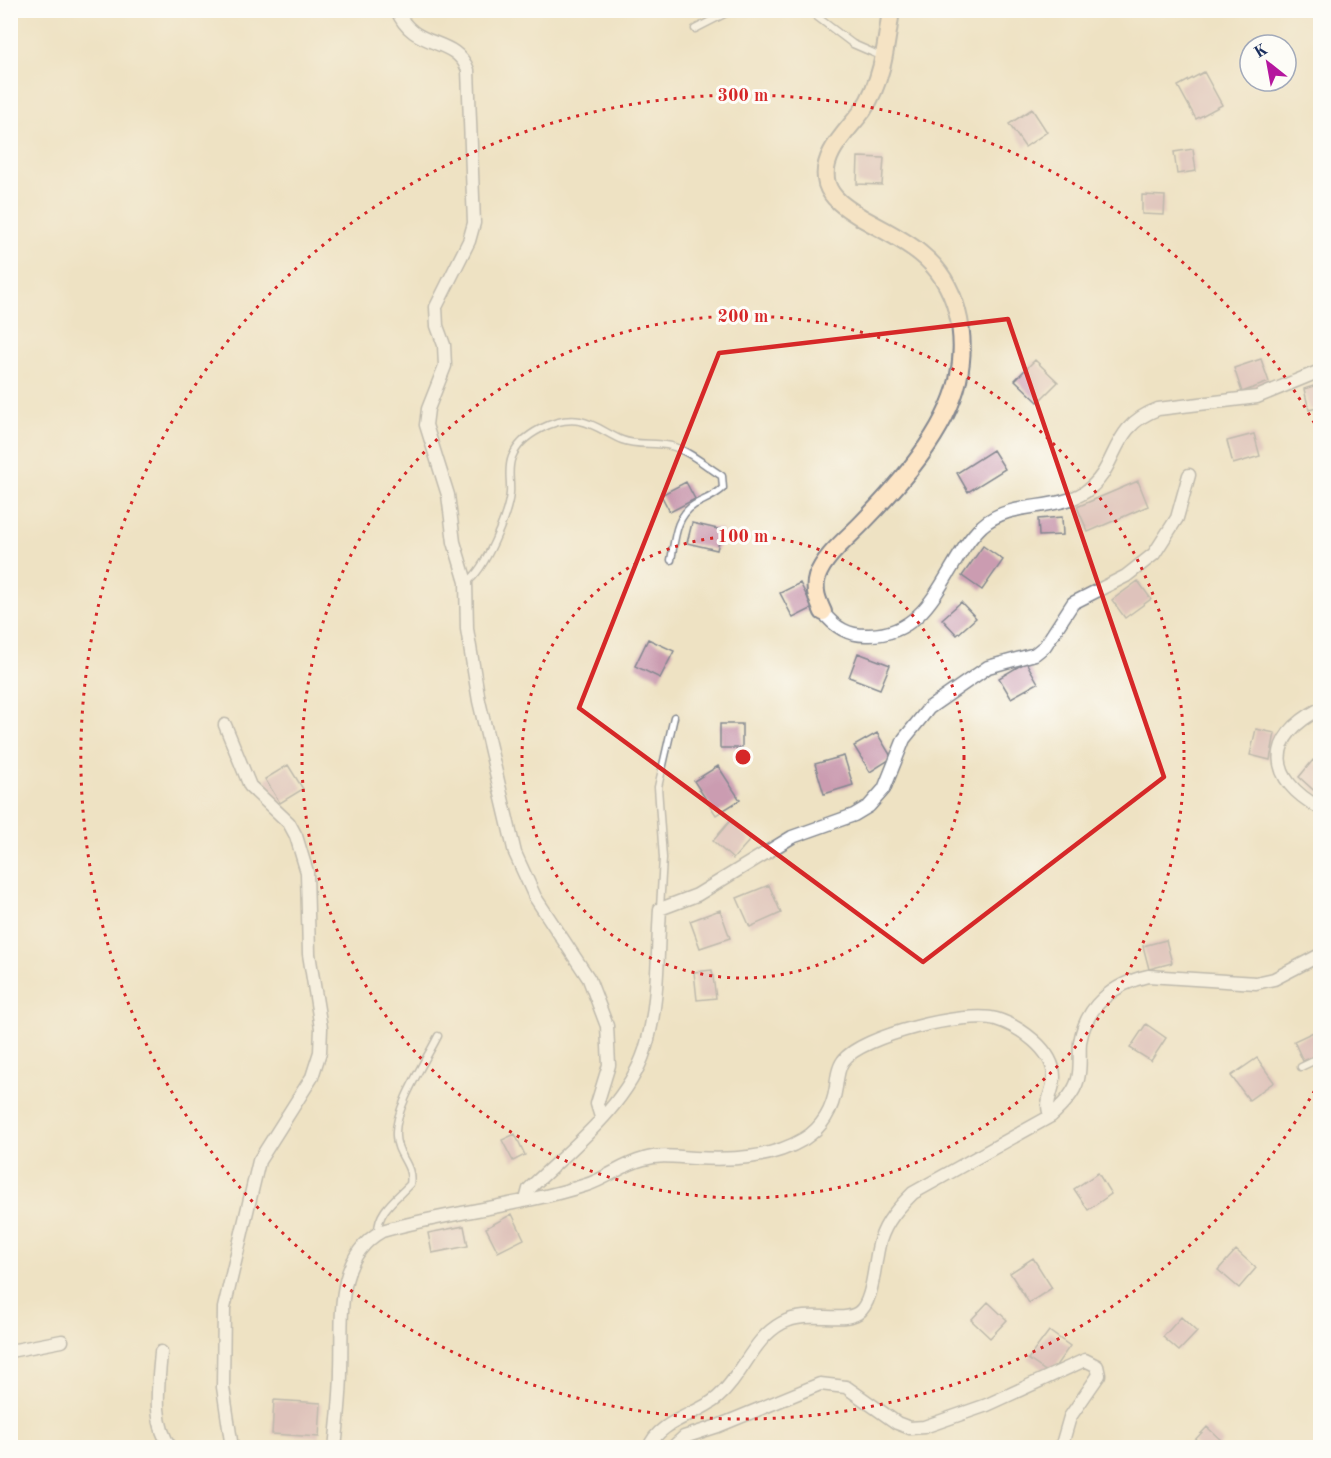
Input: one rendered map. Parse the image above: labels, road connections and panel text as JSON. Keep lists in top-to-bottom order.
{
  "north": "top left",
  "rings": ["300 m", "200 m", "100 m"]
}
